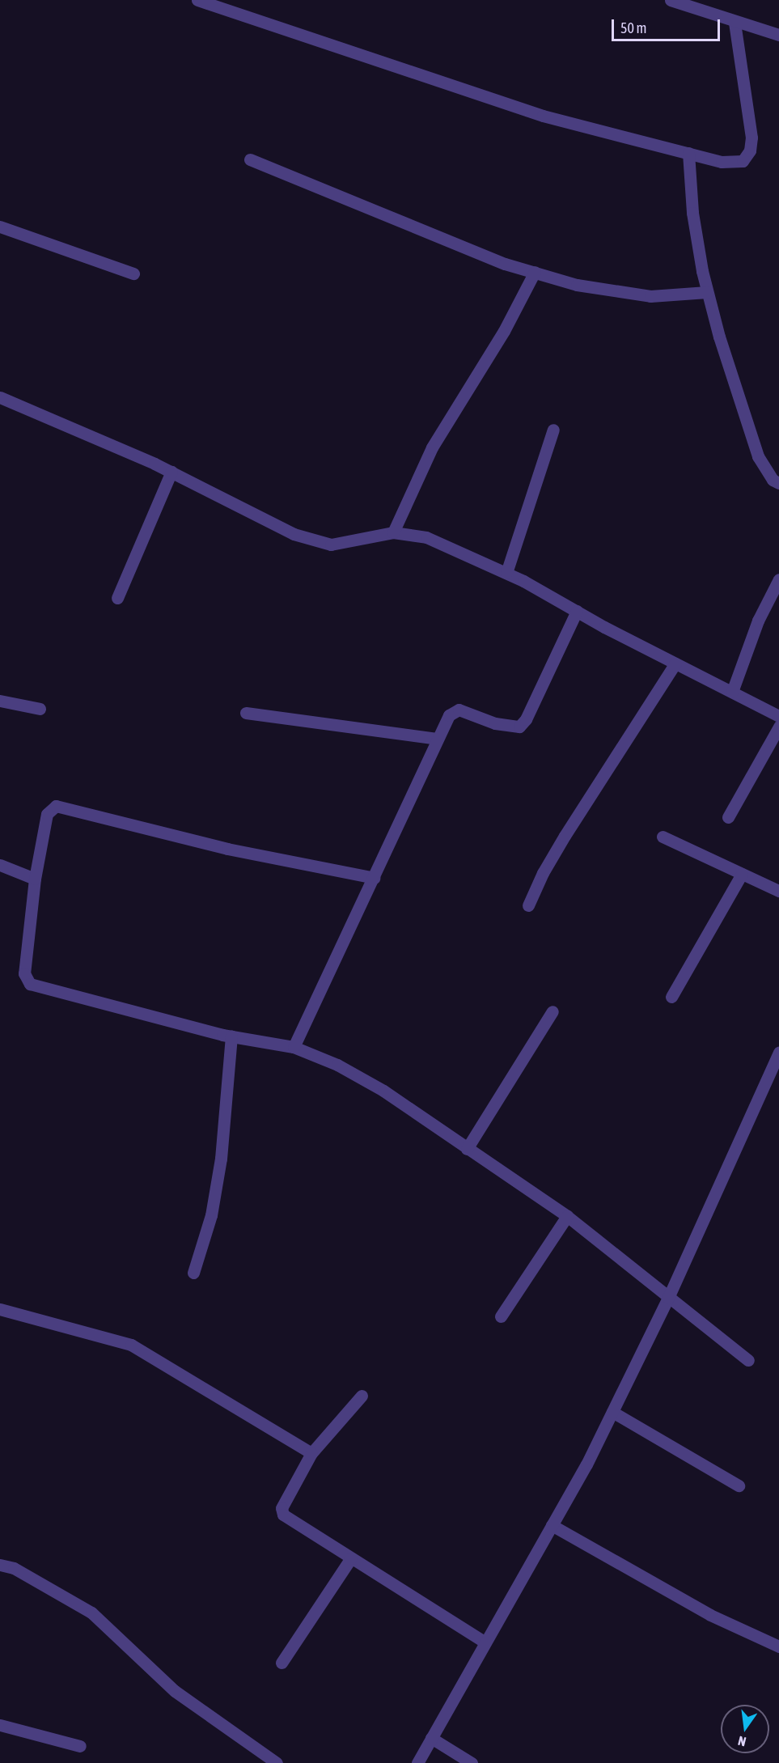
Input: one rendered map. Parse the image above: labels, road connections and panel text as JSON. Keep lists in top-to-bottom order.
{
  "scale_bar": "50 m",
  "north": "bottom"
}
